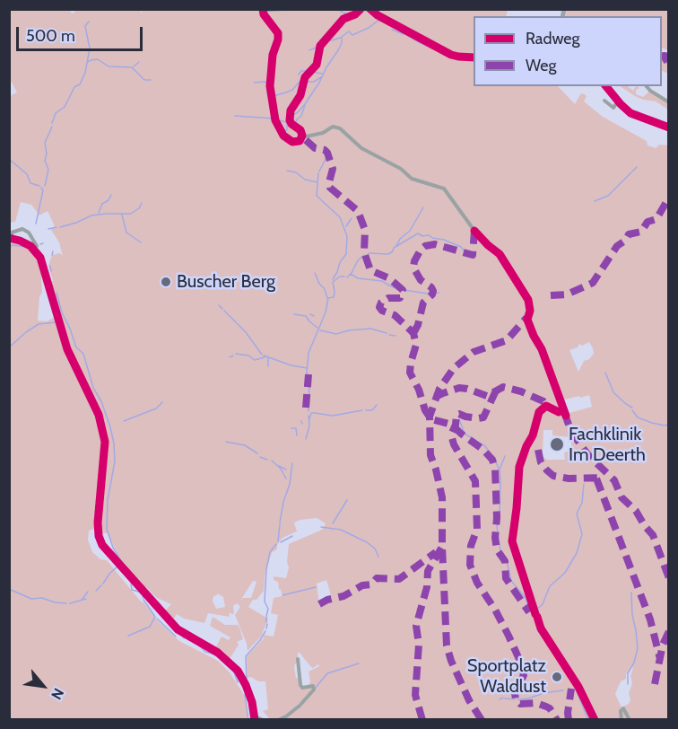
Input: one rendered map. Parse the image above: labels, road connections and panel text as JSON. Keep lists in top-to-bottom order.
{
  "places": ["Buscher Berg", "Fachklinik Im Deerth", "Sportplatz Waldlust"],
  "legend": ["Radweg", "Weg"],
  "scale_bar": "500 m",
  "north": "bottom right"
}
